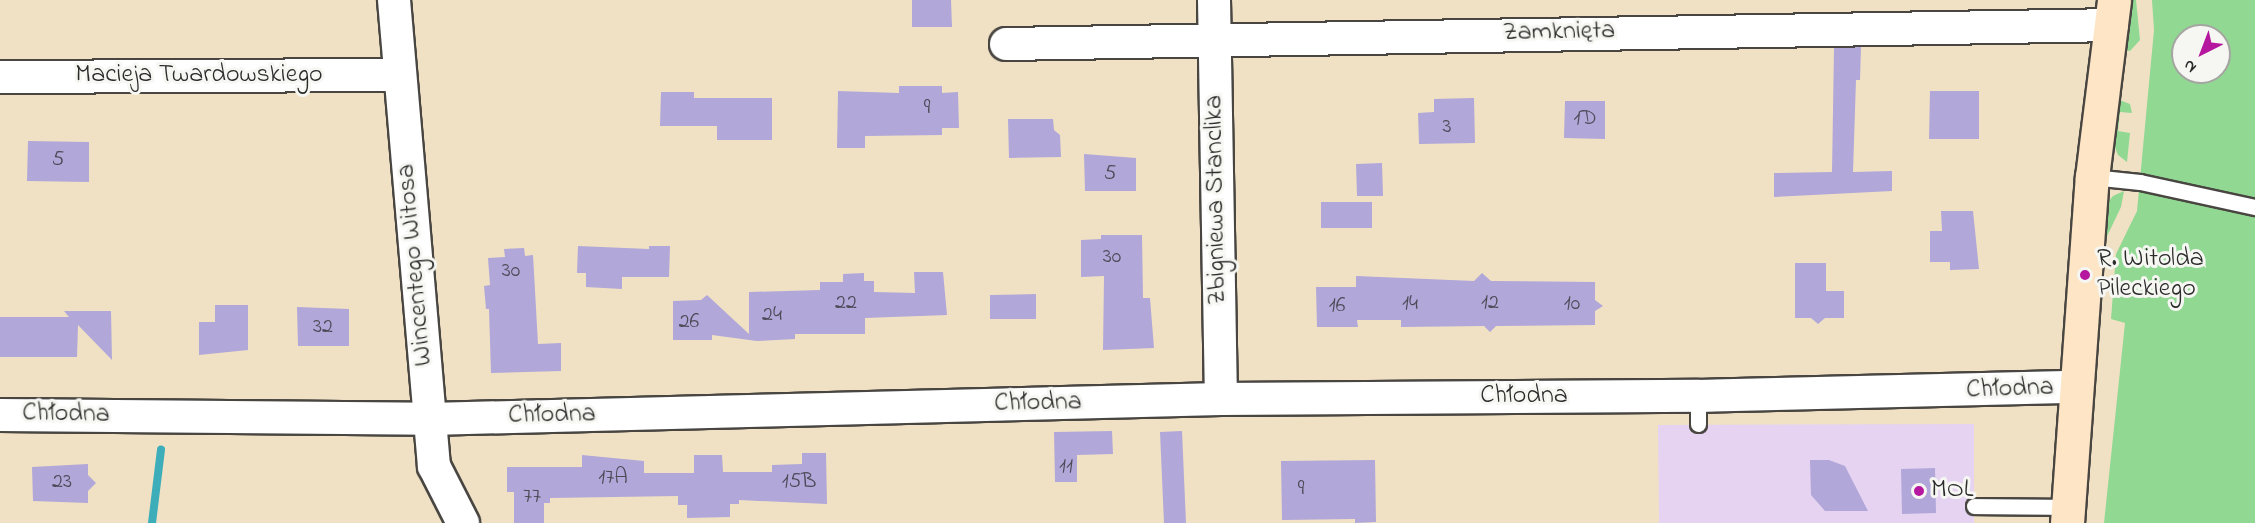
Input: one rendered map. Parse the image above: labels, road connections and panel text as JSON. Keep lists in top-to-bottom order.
{
  "streets": {
    "street": [
      "Zamknięta",
      "Macieja Twardowskiego",
      "Zbigniewa Stanclika",
      "Wincentego Witosa",
      "Chłodna"
    ]
  },
  "crossings": [
    ["Zamknięta", "Zbigniewa Stanclika"],
    ["Macieja Twardowskiego", "Wincentego Witosa"],
    ["Zbigniewa Stanclika", "Chłodna"],
    ["Wincentego Witosa", "Chłodna"]
  ],
  "places": ["R. Witolda Pileckiego", "MOL"],
  "house_numbers": [
    "9",
    "1D",
    "3",
    "5",
    "5",
    "30",
    "30",
    "22",
    "12",
    "14",
    "10",
    "16",
    "24",
    "26",
    "32",
    "11",
    "17A",
    "23",
    "15B",
    "9",
    "77"
  ],
  "north": "bottom left"
}
